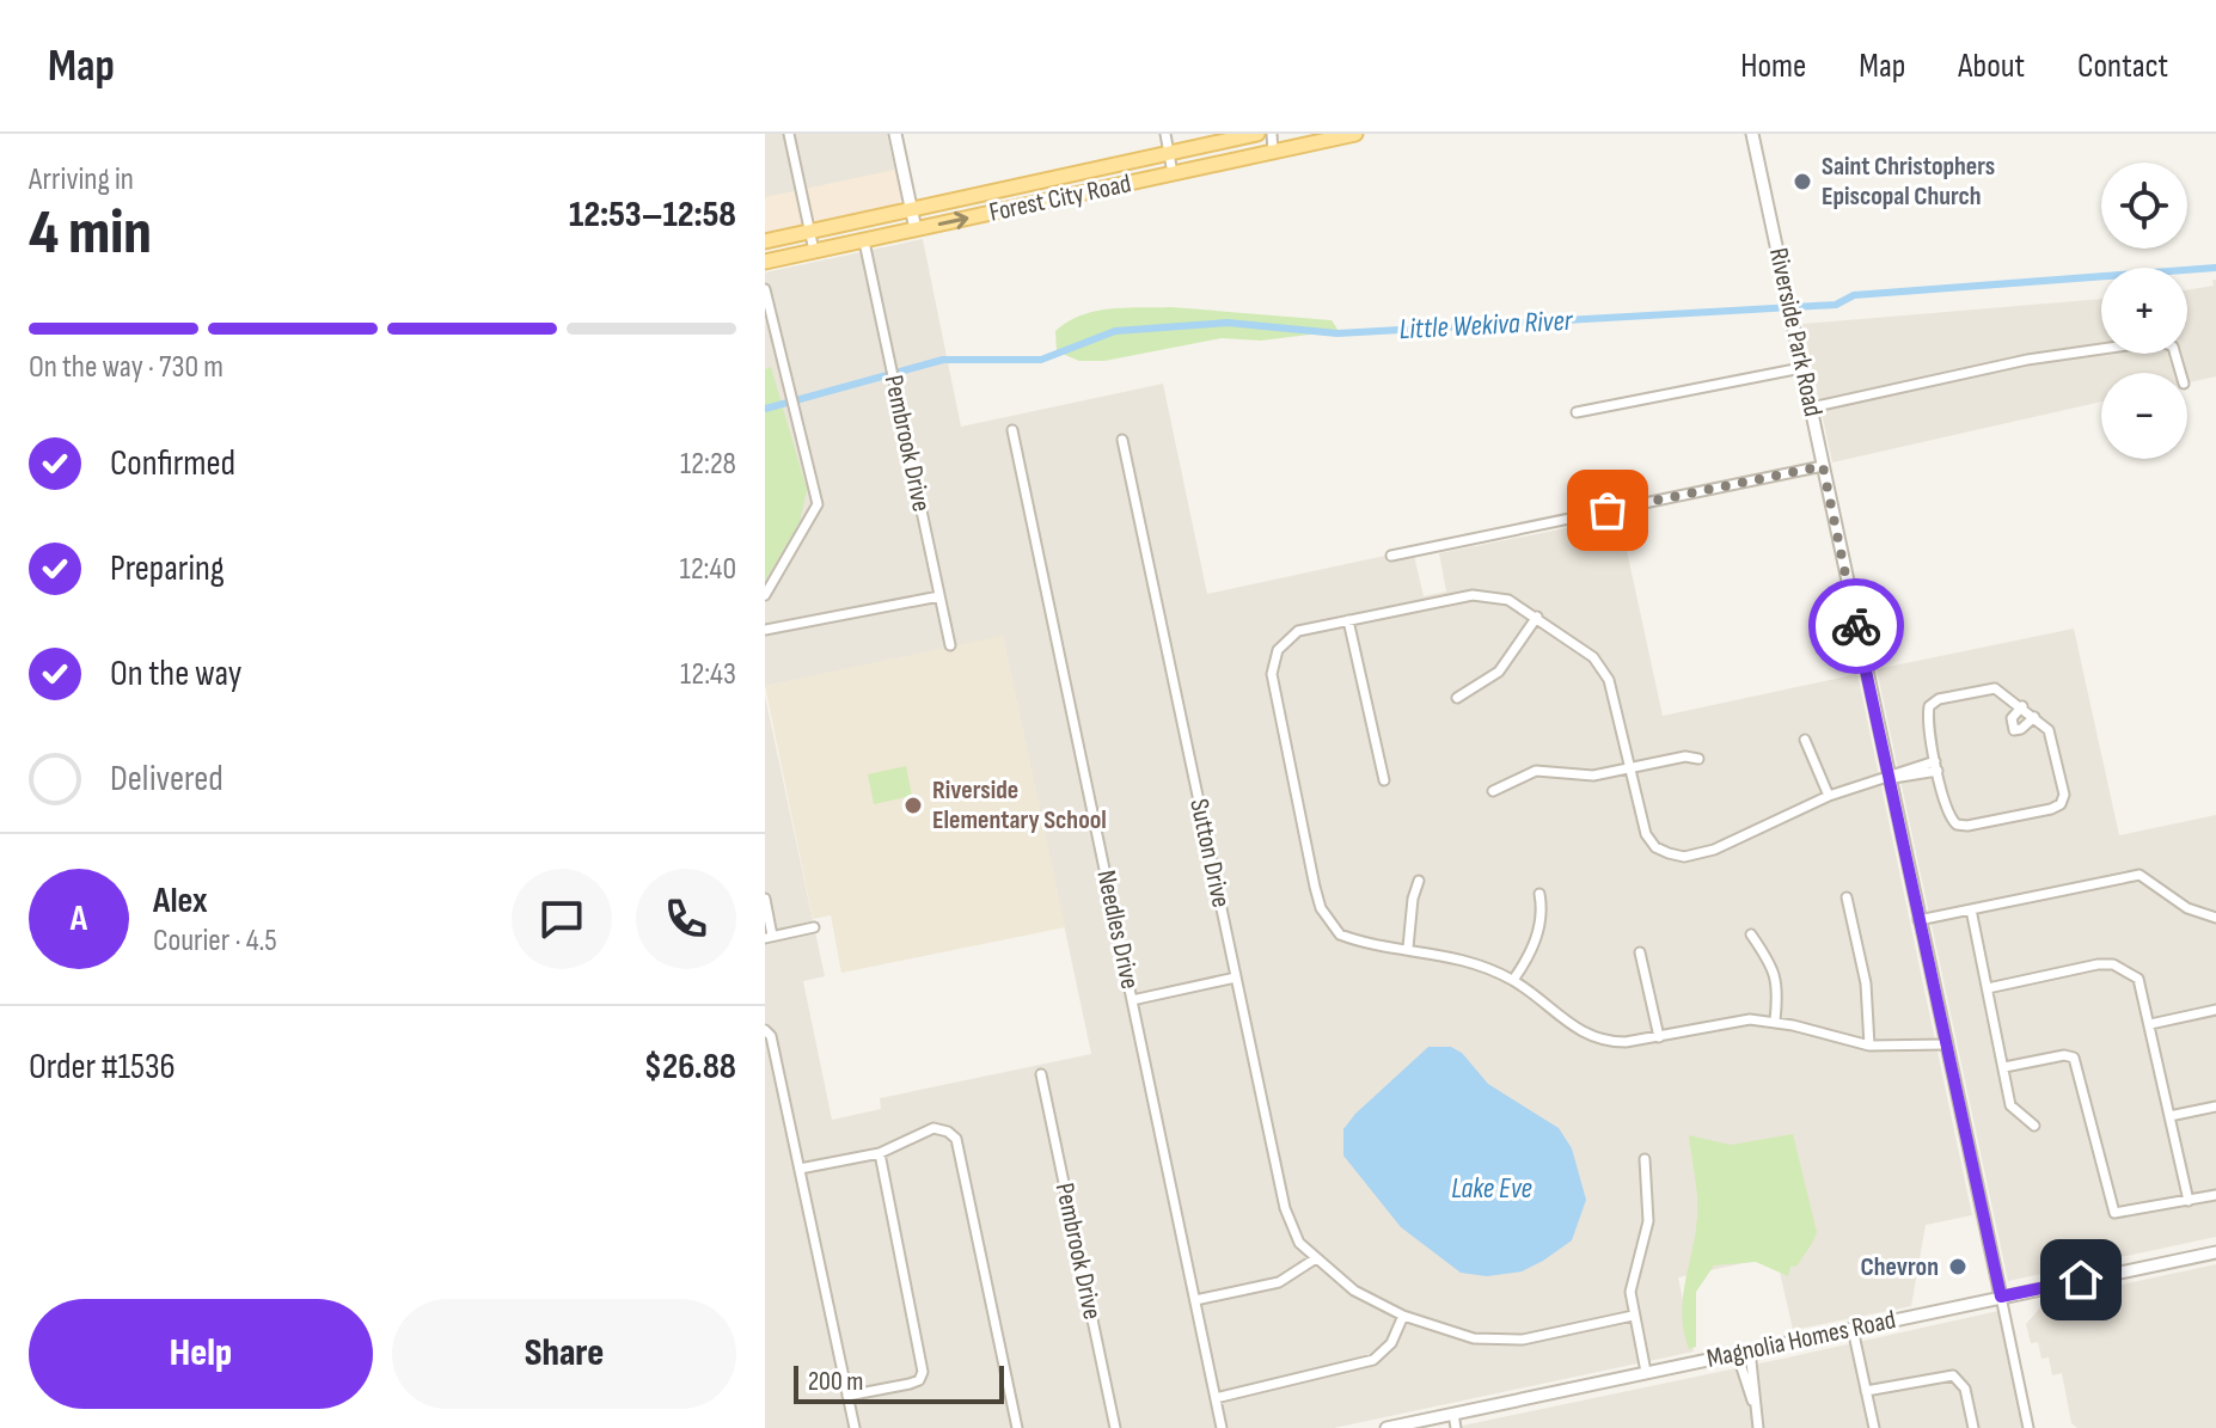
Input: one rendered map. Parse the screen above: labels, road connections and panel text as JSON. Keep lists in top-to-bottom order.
{
  "streets": {
    "main road": ["Forest City Road"],
    "street": [
      "Riverside Park Road",
      "Pembrook Drive",
      "Sutton Drive",
      "Needles Drive",
      "Magnolia Homes Road"
    ]
  },
  "crossings": [
    ["Forest City Road", "Pembrook Drive"],
    ["Riverside Park Road", "Magnolia Homes Road"]
  ],
  "water": ["Little Wekiva River", "Lake Eve"],
  "places": ["Saint Christophers Episcopal Church", "Riverside Elementary School", "Chevron"],
  "scale_bar": "200 m",
  "page": {
    "header": "Map",
    "nav": [
      "Home",
      "Map",
      "About",
      "Contact"
    ],
    "heading": ["4 min", "Arriving in", "12:53–12:58"],
    "panel": [
      "Alex",
      "Courier · 4.5",
      "Order #1536",
      "$26.88"
    ],
    "map_buttons": ["+", "−"],
    "bar": "On the way · 730 m",
    "list": [
      ["Confirmed", "12:28"],
      ["Preparing", "12:40"],
      ["On the way", "12:43"],
      "Delivered"
    ],
    "round": "A",
    "buttons": ["Help", "Share"],
    "scale": "200 m"
  }
}
